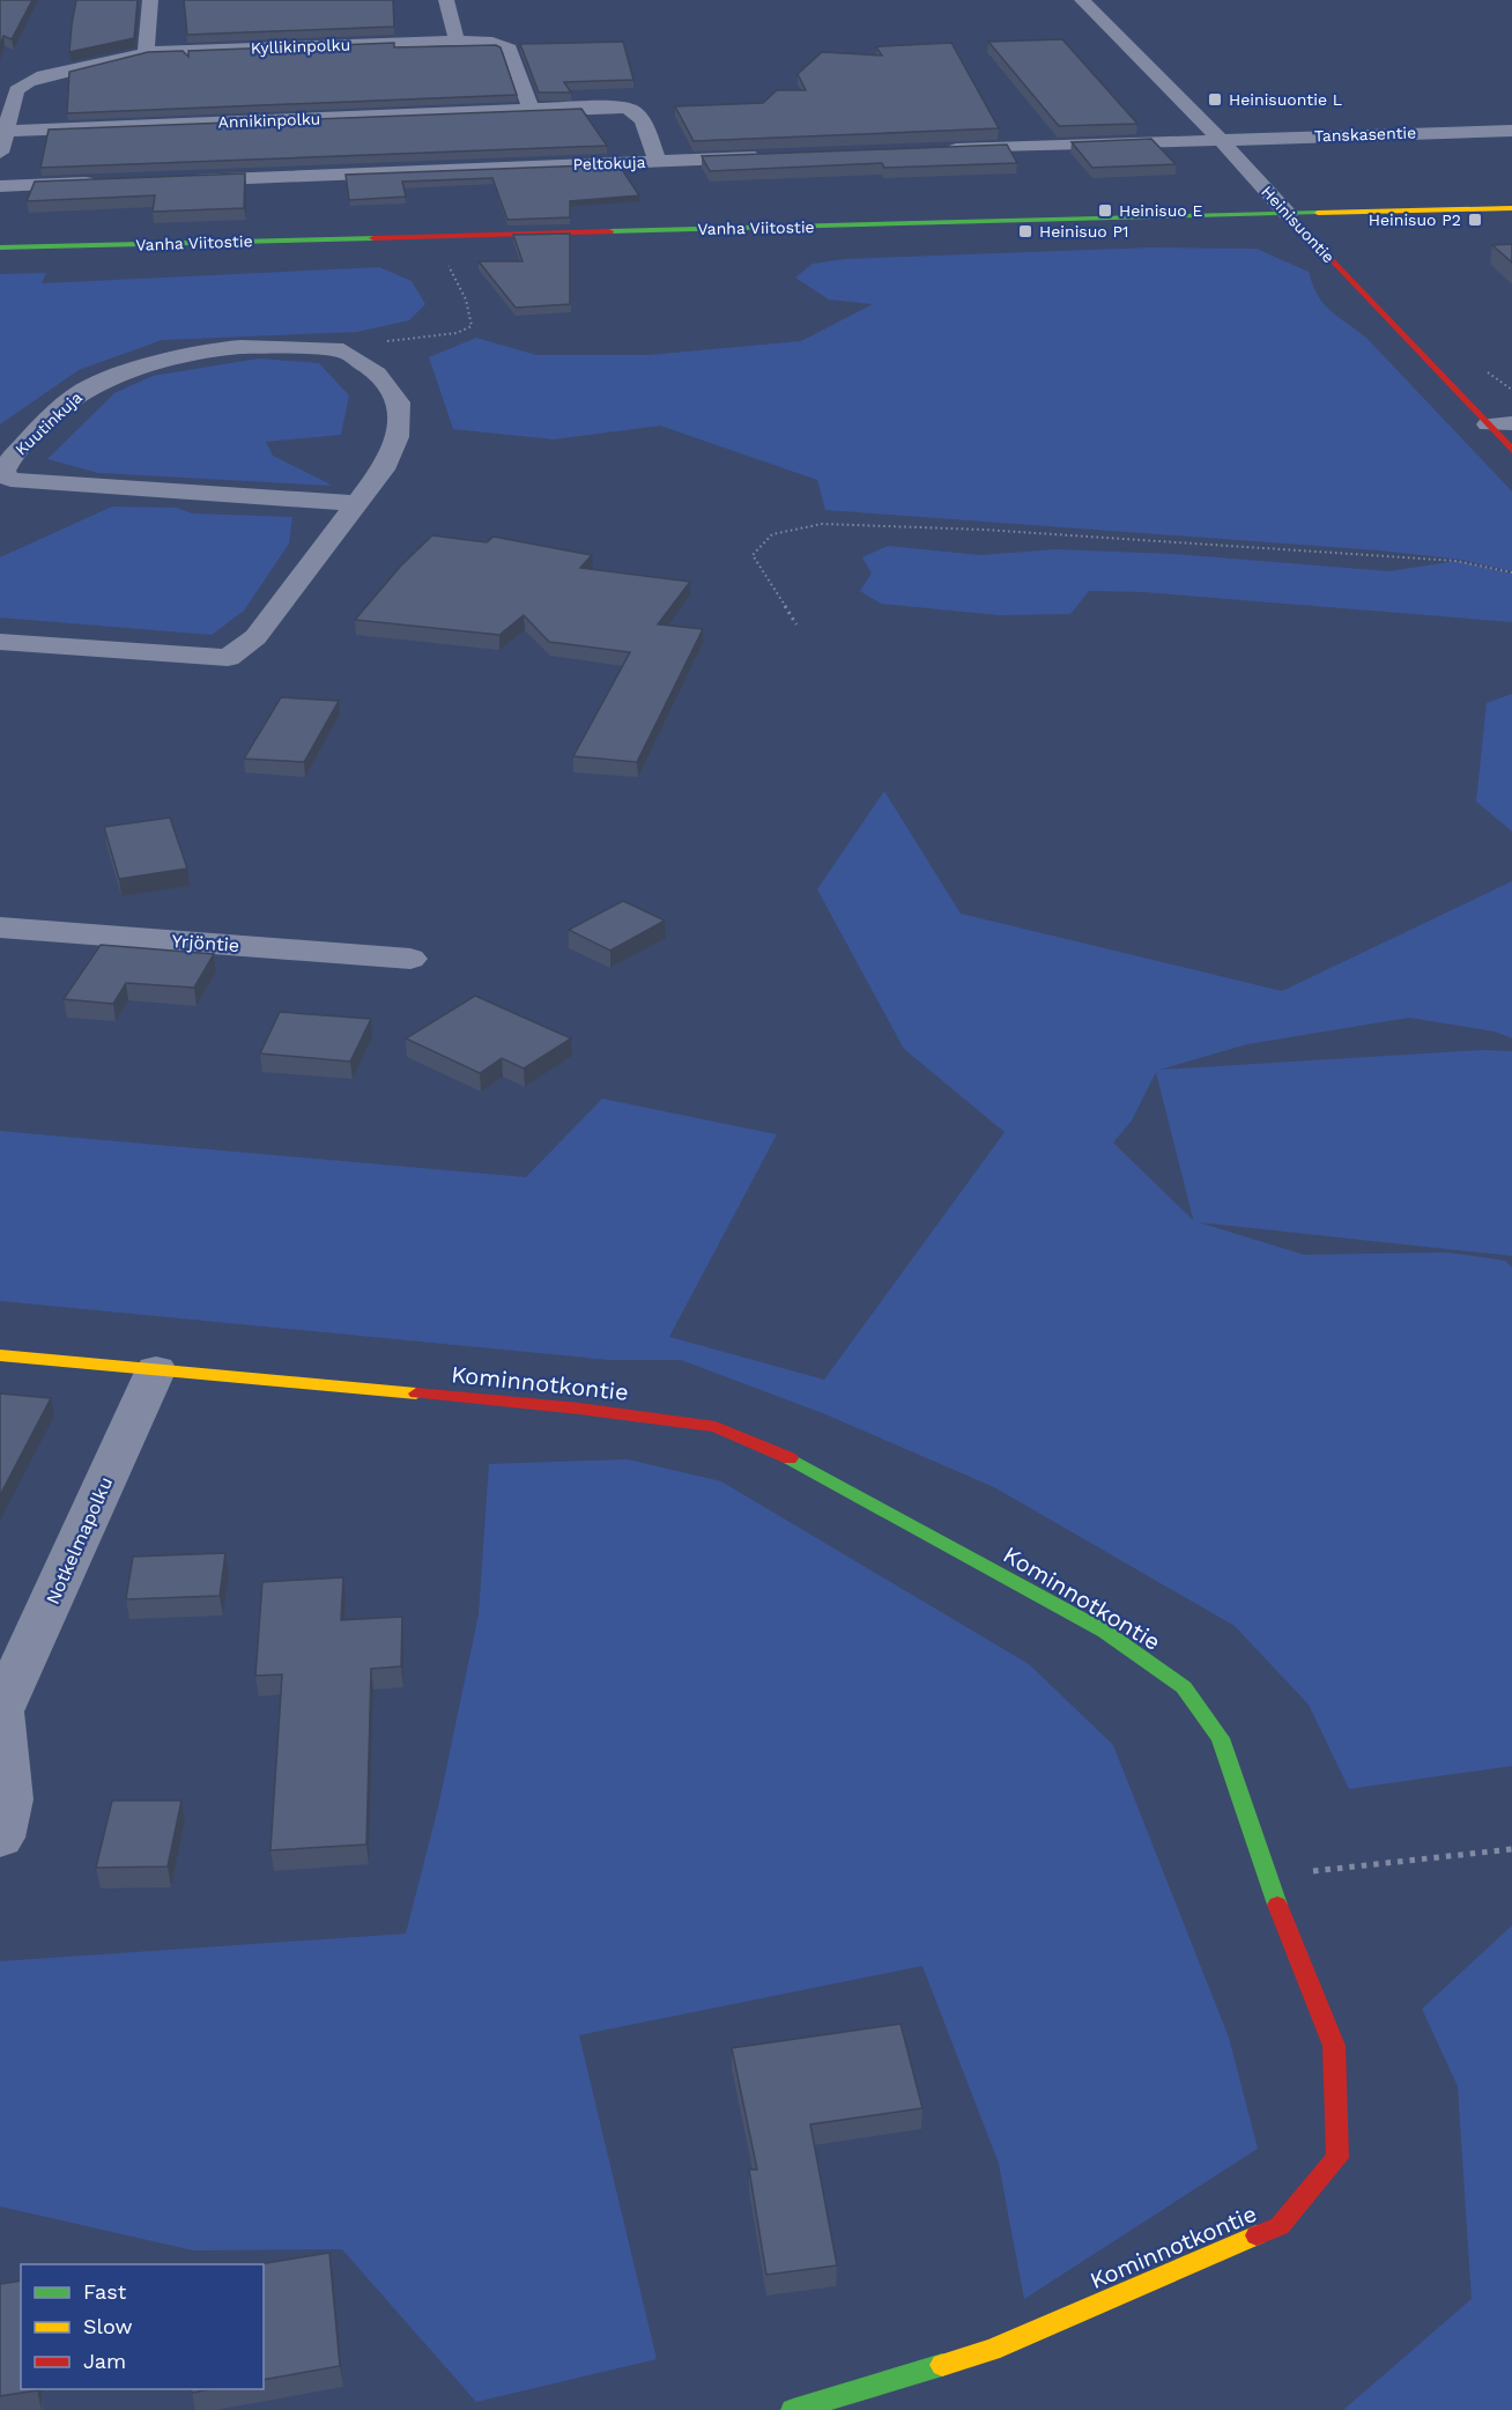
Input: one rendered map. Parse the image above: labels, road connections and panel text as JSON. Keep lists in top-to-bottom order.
{
  "streets": {
    "street": [
      "Kyllikinpolku",
      "Annikinpolku",
      "Tanskasentie",
      "Peltokuja",
      "Heinisuontie",
      "Vanha Viitostie",
      "Kuutinkuja",
      "Yrjöntie",
      "Kominnotkontie",
      "Notkelmapolku"
    ]
  },
  "crossings": [
    ["Kyllikinpolku", "Annikinpolku"],
    ["Annikinpolku", "Peltokuja"],
    ["Tanskasentie", "Heinisuontie"],
    ["Heinisuontie", "Vanha Viitostie"],
    ["Kominnotkontie", "Notkelmapolku"]
  ],
  "places": {
    "transit": [
      "Heinisuontie L",
      "Heinisuo E",
      "Heinisuo P2",
      "Heinisuo P1"
    ]
  },
  "legend": ["Fast", "Slow", "Jam"]
}
